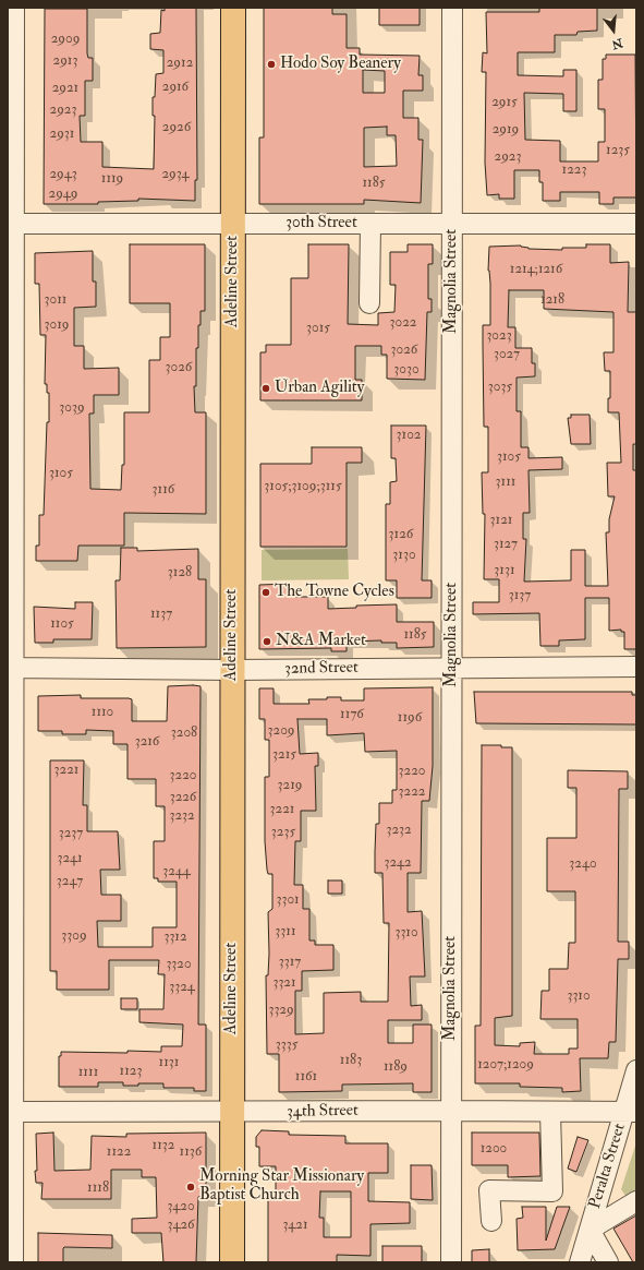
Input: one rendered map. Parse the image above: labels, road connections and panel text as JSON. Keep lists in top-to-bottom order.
{
  "streets": {
    "main road": ["Adeline Street"],
    "street": [
      "30th Street",
      "Magnolia Street",
      "32nd Street",
      "34th Street",
      "Peralta Street"
    ]
  },
  "crossings": [
    ["30th Street", "Adeline Street"],
    ["30th Street", "Magnolia Street"],
    ["Adeline Street", "32nd Street"],
    ["Adeline Street", "34th Street"],
    ["Magnolia Street", "32nd Street"],
    ["Magnolia Street", "34th Street"],
    ["34th Street", "Peralta Street"]
  ],
  "places": [
    "Hodo Soy Beanery",
    "Urban Agility",
    "The Towne Cycles",
    "N&A Market",
    "Morning Star Missionary Baptist Church"
  ],
  "house_numbers": [
    "2909",
    "2913",
    "2912",
    "2916",
    "2921",
    "2915",
    "2923",
    "2926",
    "2919",
    "2931",
    "1235",
    "2923",
    "1223",
    "2943",
    "2934",
    "1119",
    "1185",
    "2949",
    "1214;1216",
    "3011",
    "1218",
    "3022",
    "3019",
    "3015",
    "3023",
    "3026",
    "3027",
    "3026",
    "3030",
    "3035",
    "3039",
    "3102",
    "3105",
    "3105",
    "3111",
    "3105;3109;3115",
    "3116",
    "3121",
    "3126",
    "3127",
    "3130",
    "3131",
    "3128",
    "3137",
    "1137",
    "1105",
    "1185",
    "1110",
    "1176",
    "1196",
    "3209",
    "3208",
    "3216",
    "3215",
    "3221",
    "3220",
    "3220",
    "3219",
    "3222",
    "3226",
    "3221",
    "3232",
    "3232",
    "3235",
    "3237",
    "3241",
    "3242",
    "3240",
    "3244",
    "3247",
    "3301",
    "3311",
    "3310",
    "3309",
    "3312",
    "3317",
    "3320",
    "3321",
    "3324",
    "3310",
    "3329",
    "3335",
    "1183",
    "1131",
    "1207;1209",
    "1189",
    "1123",
    "1111",
    "1161",
    "1132",
    "1200",
    "1122",
    "1136",
    "1118",
    "3420",
    "3426",
    "3421"
  ],
  "north": "bottom"
}
